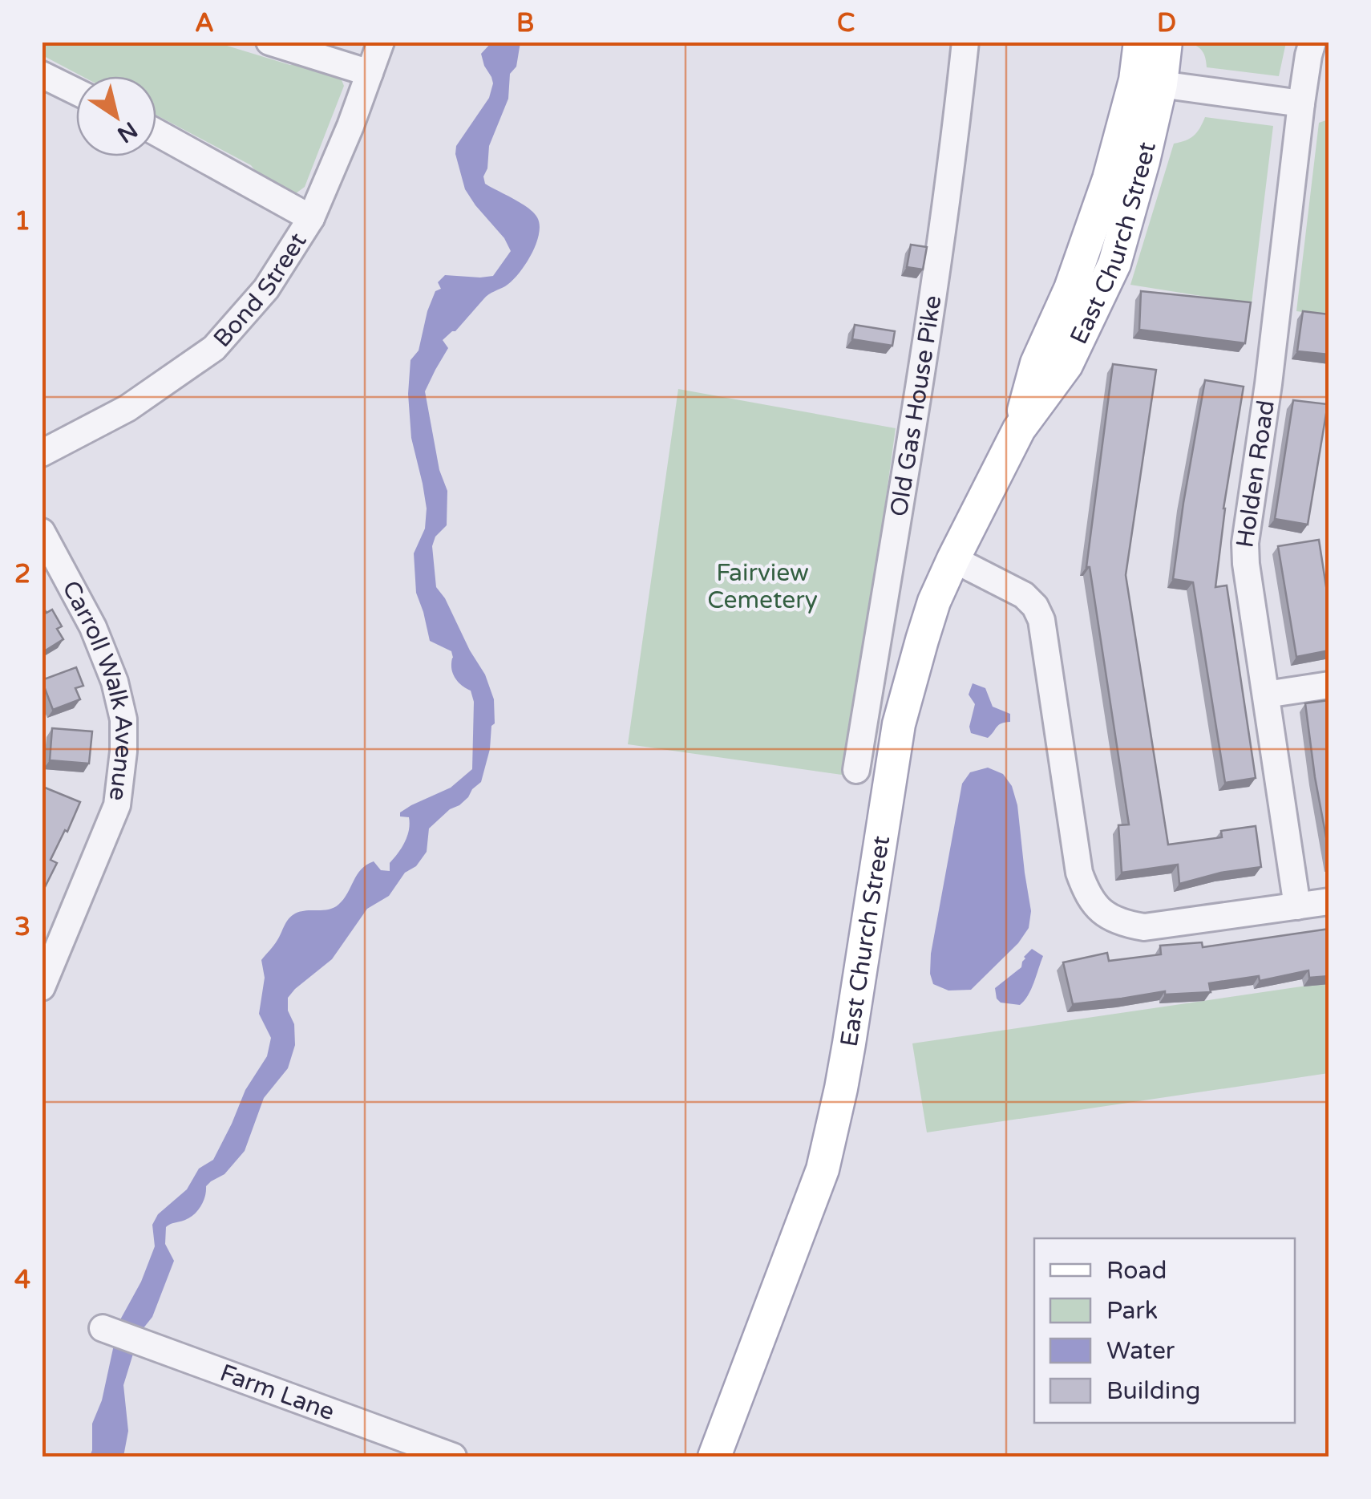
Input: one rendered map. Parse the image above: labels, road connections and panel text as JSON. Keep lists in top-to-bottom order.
{
  "streets": {
    "main road": ["East Church Street"],
    "street": [
      "Bond Street",
      "Old Gas House Pike",
      "Holden Road",
      "Carroll Walk Avenue",
      "Farm Lane"
    ]
  },
  "parks": ["Fairview Cemetery"],
  "legend": [
    "Road",
    "Park",
    "Water",
    "Building"
  ],
  "north": "bottom right",
  "grid": {
    "columns": [
      "A",
      "B",
      "C",
      "D"
    ],
    "rows": [
      "1",
      "2",
      "3",
      "4"
    ]
  }
}
